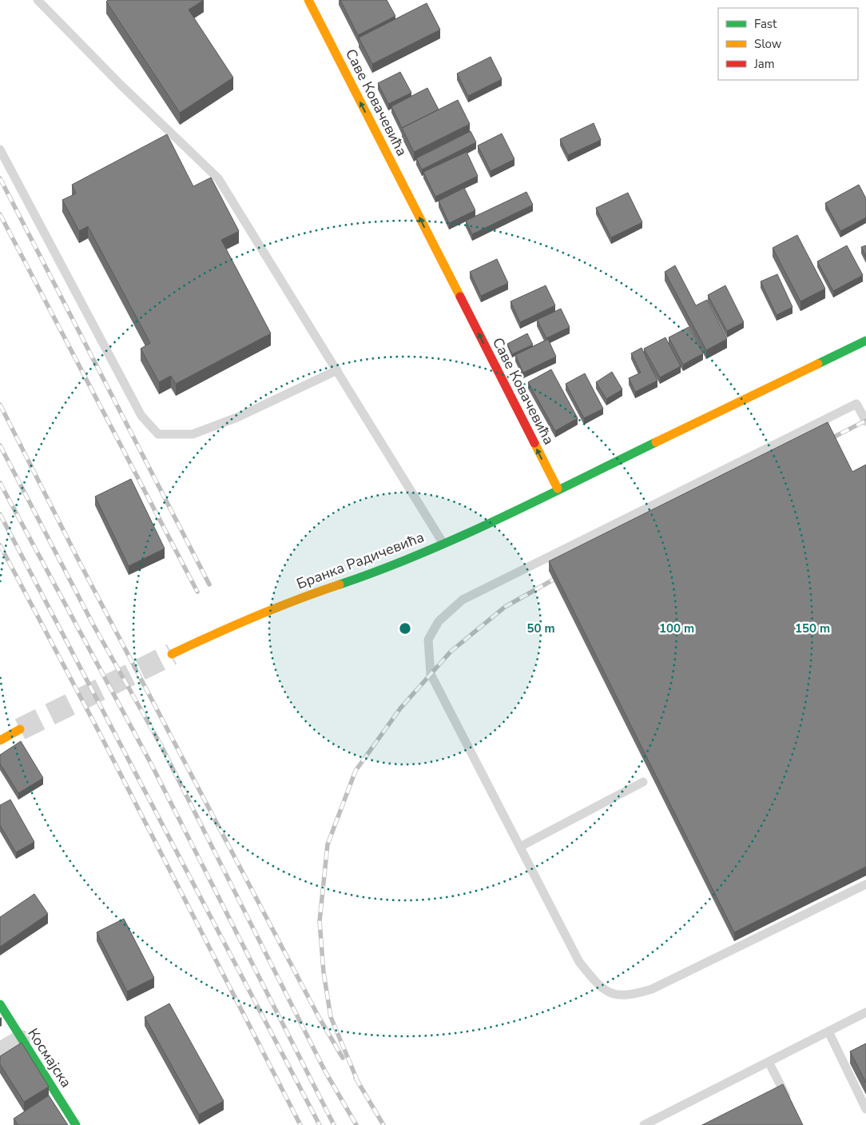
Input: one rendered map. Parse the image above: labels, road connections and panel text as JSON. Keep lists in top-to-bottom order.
{
  "streets": {
    "street": ["Саве Ковачевића", "Бранка Радичевића", "Космајска"]
  },
  "crossings": [
    ["Саве Ковачевића", "Бранка Радичевића"]
  ],
  "one_way": ["Саве Ковачевића"],
  "legend": ["Fast", "Slow", "Jam"],
  "rings": ["50 m", "100 m", "150 m"]
}
